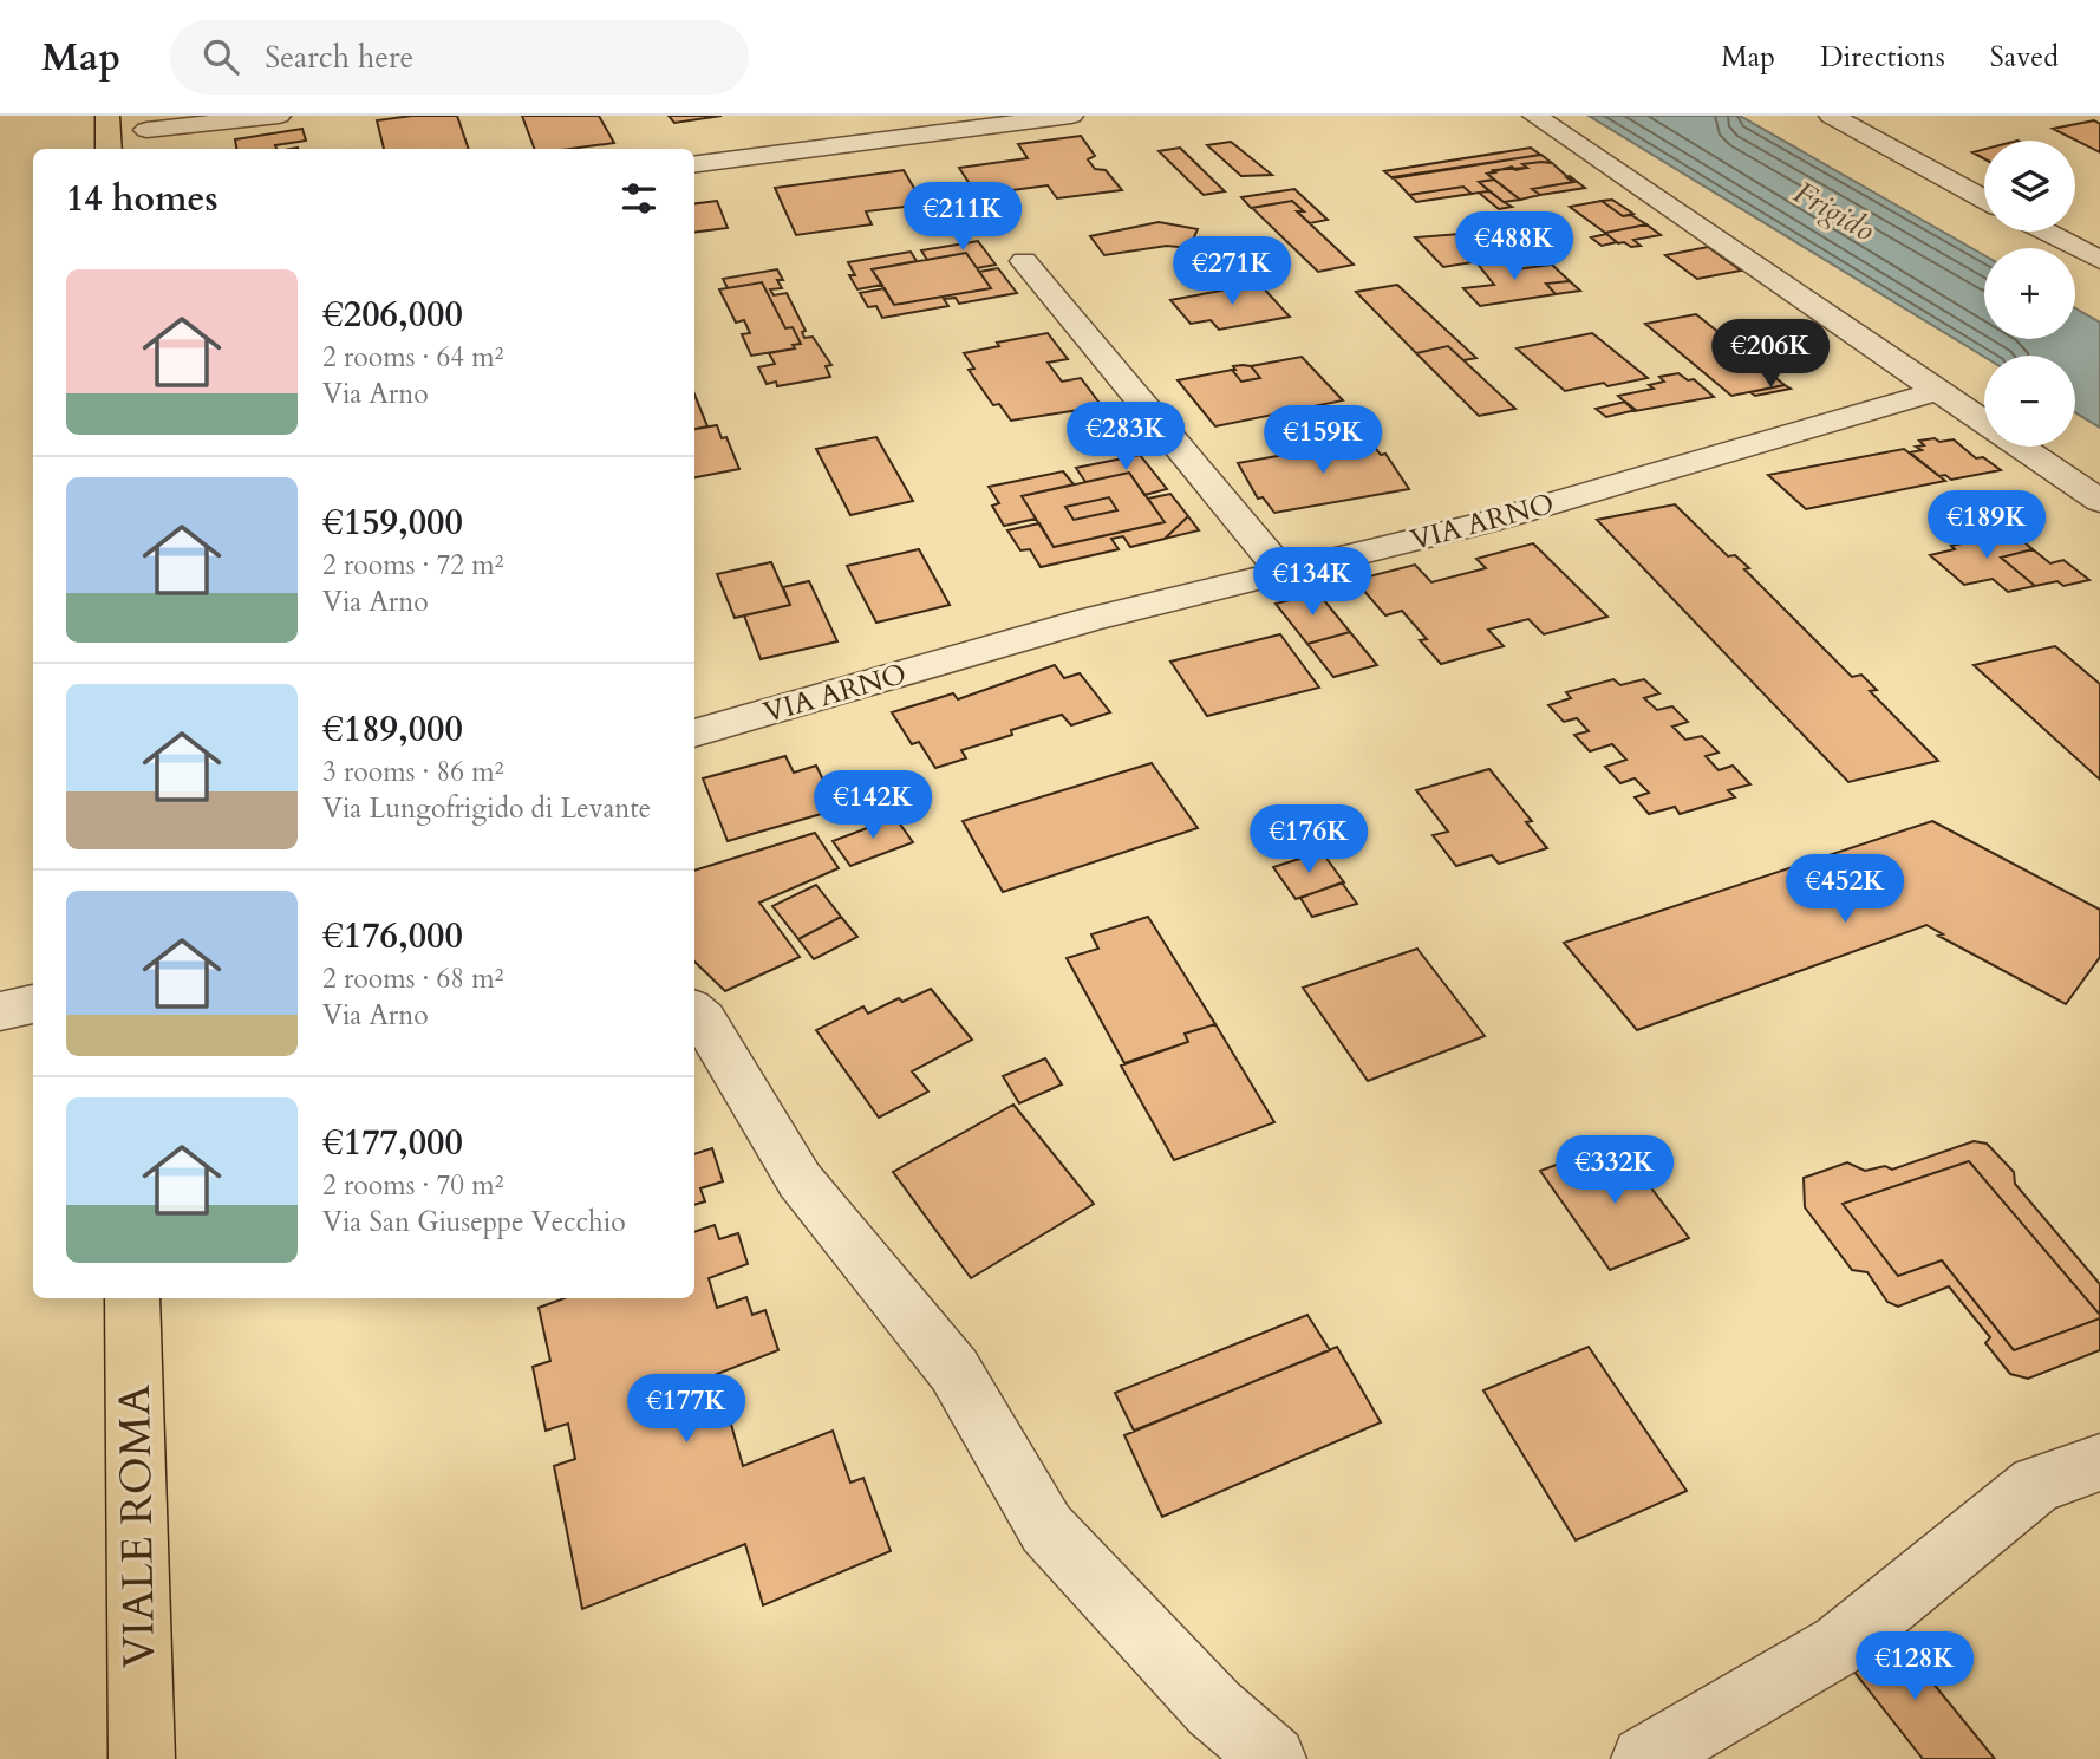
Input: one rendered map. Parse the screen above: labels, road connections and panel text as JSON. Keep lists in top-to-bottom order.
{
  "streets": {
    "main road": ["VIALE ROMA"],
    "street": ["VIA ARNO"]
  },
  "water": ["Frigido"],
  "page": {
    "header": "Map",
    "search": "Search here",
    "nav": ["Map", "Directions", "Saved"],
    "map_buttons": ["+", "−"],
    "heading": "14 homes",
    "price": [
      "€211K",
      "€488K",
      "€271K",
      "€206K",
      "€283K",
      "€159K",
      "€189K",
      "€134K",
      "€142K",
      "€176K",
      "€452K",
      "€332K",
      "€177K",
      "€128K"
    ],
    "list": [
      {
        "name": "€206,000",
        "note": "2 rooms · 64 m² · Via Arno"
      },
      {
        "name": "€159,000",
        "note": "2 rooms · 72 m² · Via Arno"
      },
      {
        "name": "€189,000",
        "note": "3 rooms · 86 m² · Via Lungofrigido di Levante"
      },
      {
        "name": "€176,000",
        "note": "2 rooms · 68 m² · Via Arno"
      },
      {
        "name": "€177,000",
        "note": "2 rooms · 70 m² · Via San Giuseppe Vecchio"
      }
    ]
  }
}
